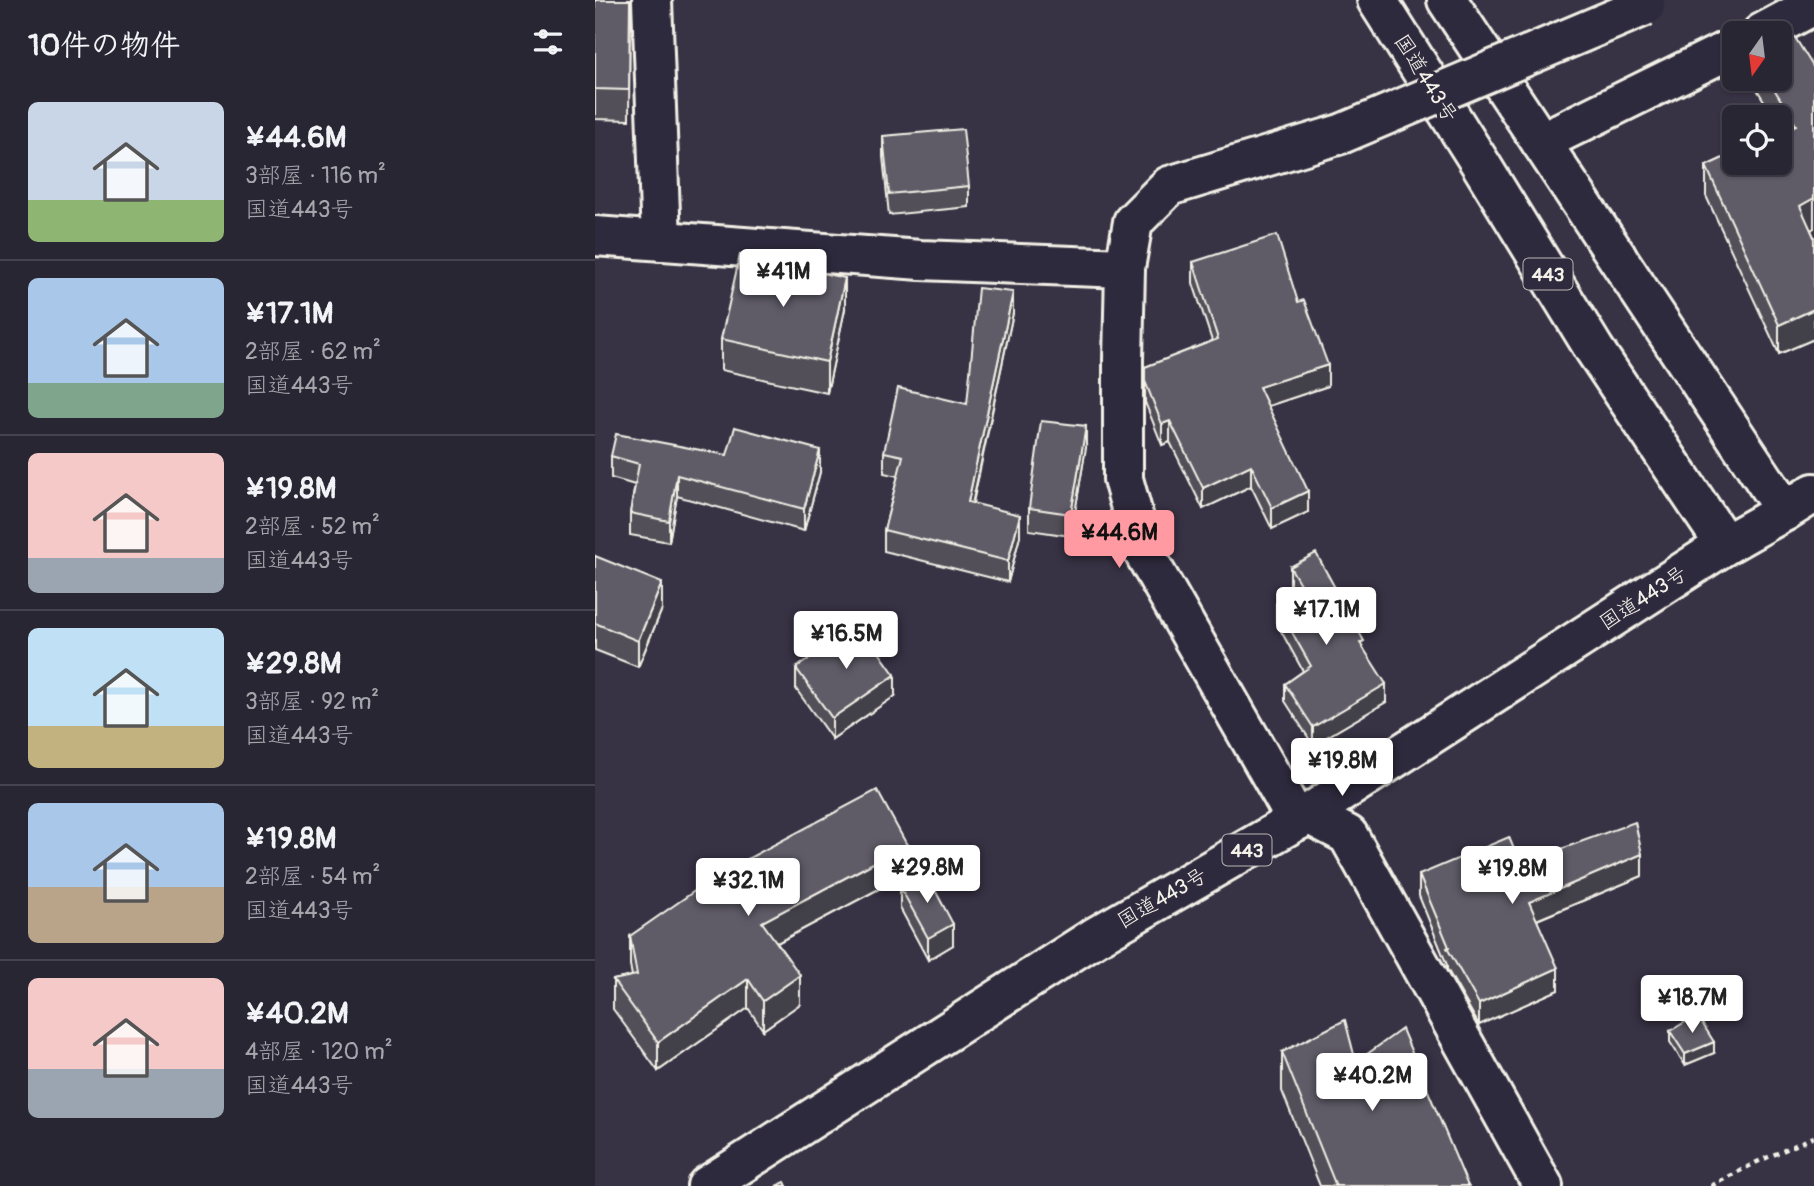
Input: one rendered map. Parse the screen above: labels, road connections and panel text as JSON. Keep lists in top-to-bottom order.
{
  "streets": {
    "main road": ["国道443号", "443"]
  },
  "north": "bottom",
  "page": {
    "heading": "10件の物件",
    "list": [
      {
        "name": "¥44.6M",
        "note": "3部屋 · 116 m² · 国道443号"
      },
      {
        "name": "¥17.1M",
        "note": "2部屋 · 62 m² · 国道443号"
      },
      {
        "name": "¥19.8M",
        "note": "2部屋 · 52 m² · 国道443号"
      },
      {
        "name": "¥29.8M",
        "note": "3部屋 · 92 m² · 国道443号"
      },
      {
        "name": "¥19.8M",
        "note": "2部屋 · 54 m² · 国道443号"
      },
      {
        "name": "¥40.2M",
        "note": "4部屋 · 120 m² · 国道443号"
      }
    ],
    "price": [
      "¥41M",
      "¥44.6M",
      "¥17.1M",
      "¥16.5M",
      "¥19.8M",
      "¥29.8M",
      "¥19.8M",
      "¥32.1M",
      "¥18.7M",
      "¥40.2M"
    ]
  }
}
